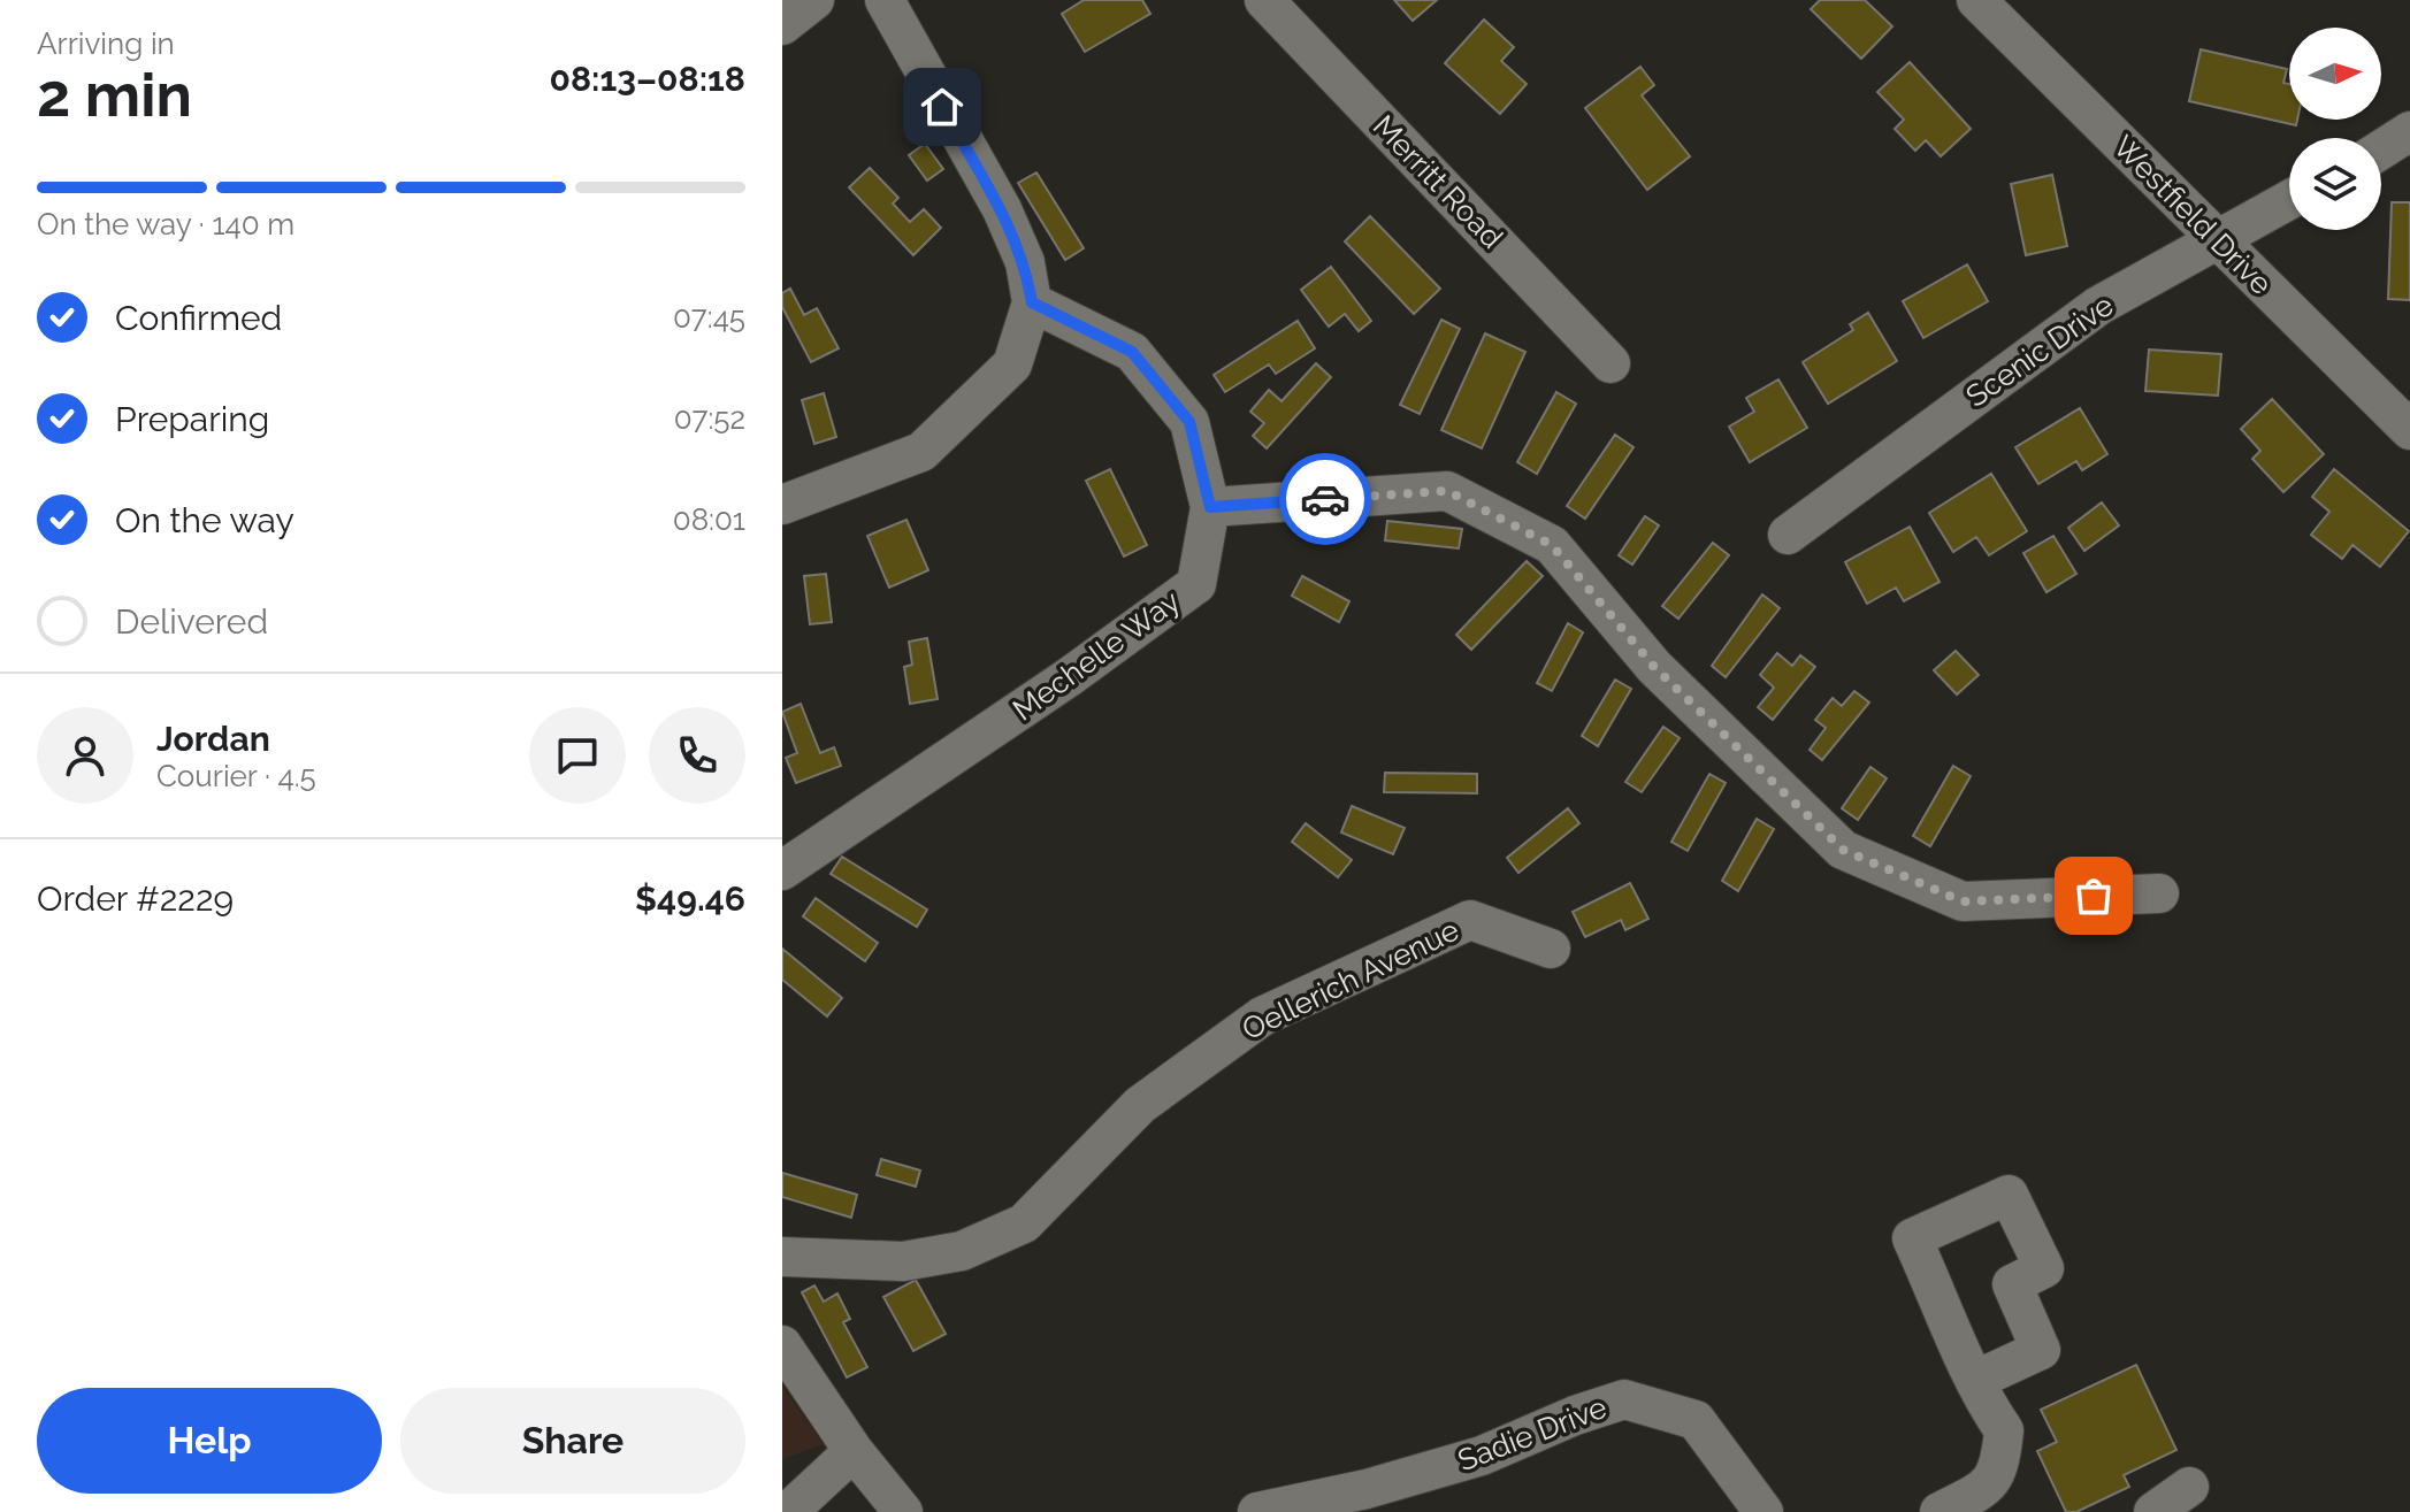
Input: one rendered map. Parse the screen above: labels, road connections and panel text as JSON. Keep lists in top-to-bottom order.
{
  "streets": {
    "street": [
      "Merritt Road",
      "Westfield Drive",
      "Scenic Drive",
      "Mechelle Way",
      "Oellerich Avenue",
      "Sadie Drive"
    ]
  },
  "crossings": [
    ["Westfield Drive", "Scenic Drive"]
  ],
  "north": "right",
  "page": {
    "heading": ["2 min", "Arriving in", "08:13–08:18"],
    "panel": [
      "Jordan",
      "Courier · 4.5",
      "Order #2229",
      "$49.46"
    ],
    "bar": "On the way · 140 m",
    "list": [
      ["Confirmed", "07:45"],
      ["Preparing", "07:52"],
      ["On the way", "08:01"],
      "Delivered"
    ],
    "buttons": ["Help", "Share"]
  }
}
